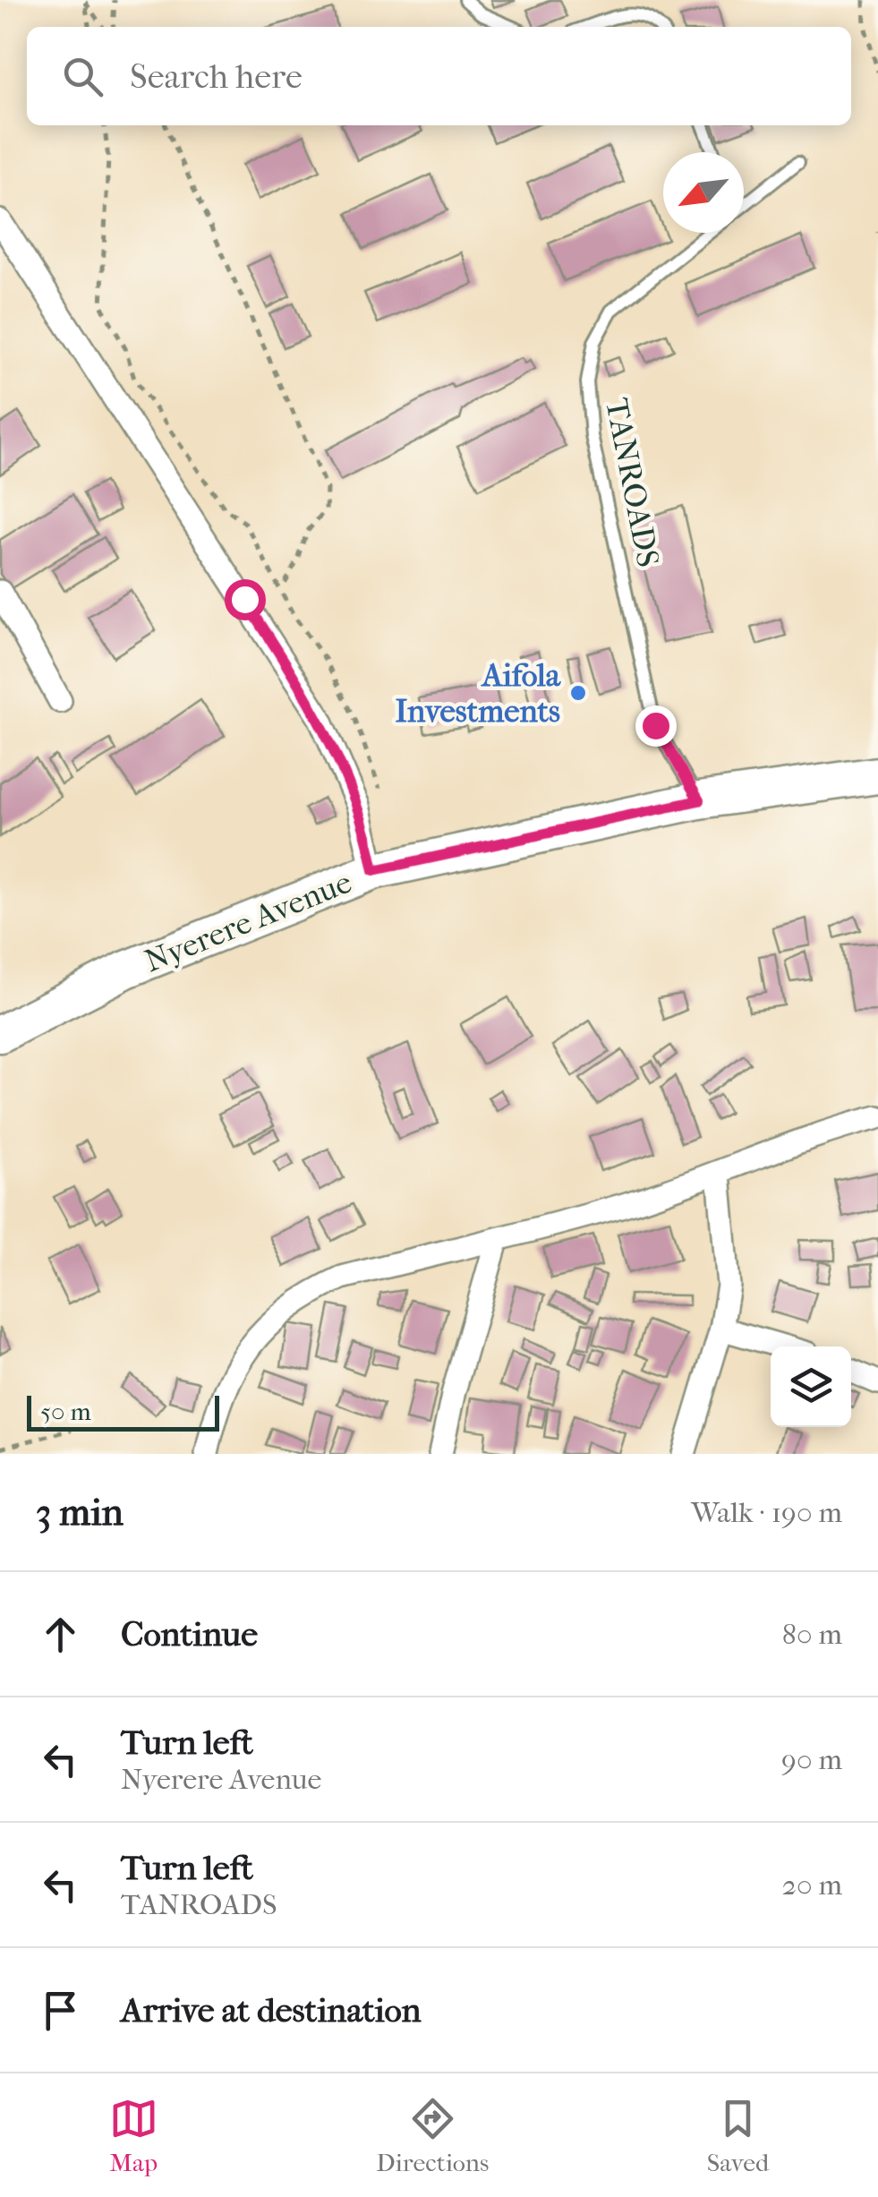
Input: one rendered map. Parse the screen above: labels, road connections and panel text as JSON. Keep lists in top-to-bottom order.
{
  "streets": {
    "main road": ["Nyerere Avenue"],
    "lane": ["TANROADS"]
  },
  "crossings": [
    ["TANROADS", "Nyerere Avenue"]
  ],
  "places": ["Aifola Investments"],
  "scale_bar": "50 m",
  "north": "bottom left",
  "page": {
    "search": "Search here",
    "scale": "50 m",
    "heading": ["3 min", "Walk · 190 m"],
    "list": [
      ["Continue", "80 m"],
      ["Turn left", "Nyerere Avenue", "90 m"],
      ["Turn left", "TANROADS", "20 m"],
      "Arrive at destination"
    ],
    "nav": ["Map", "Directions", "Saved"]
  }
}
